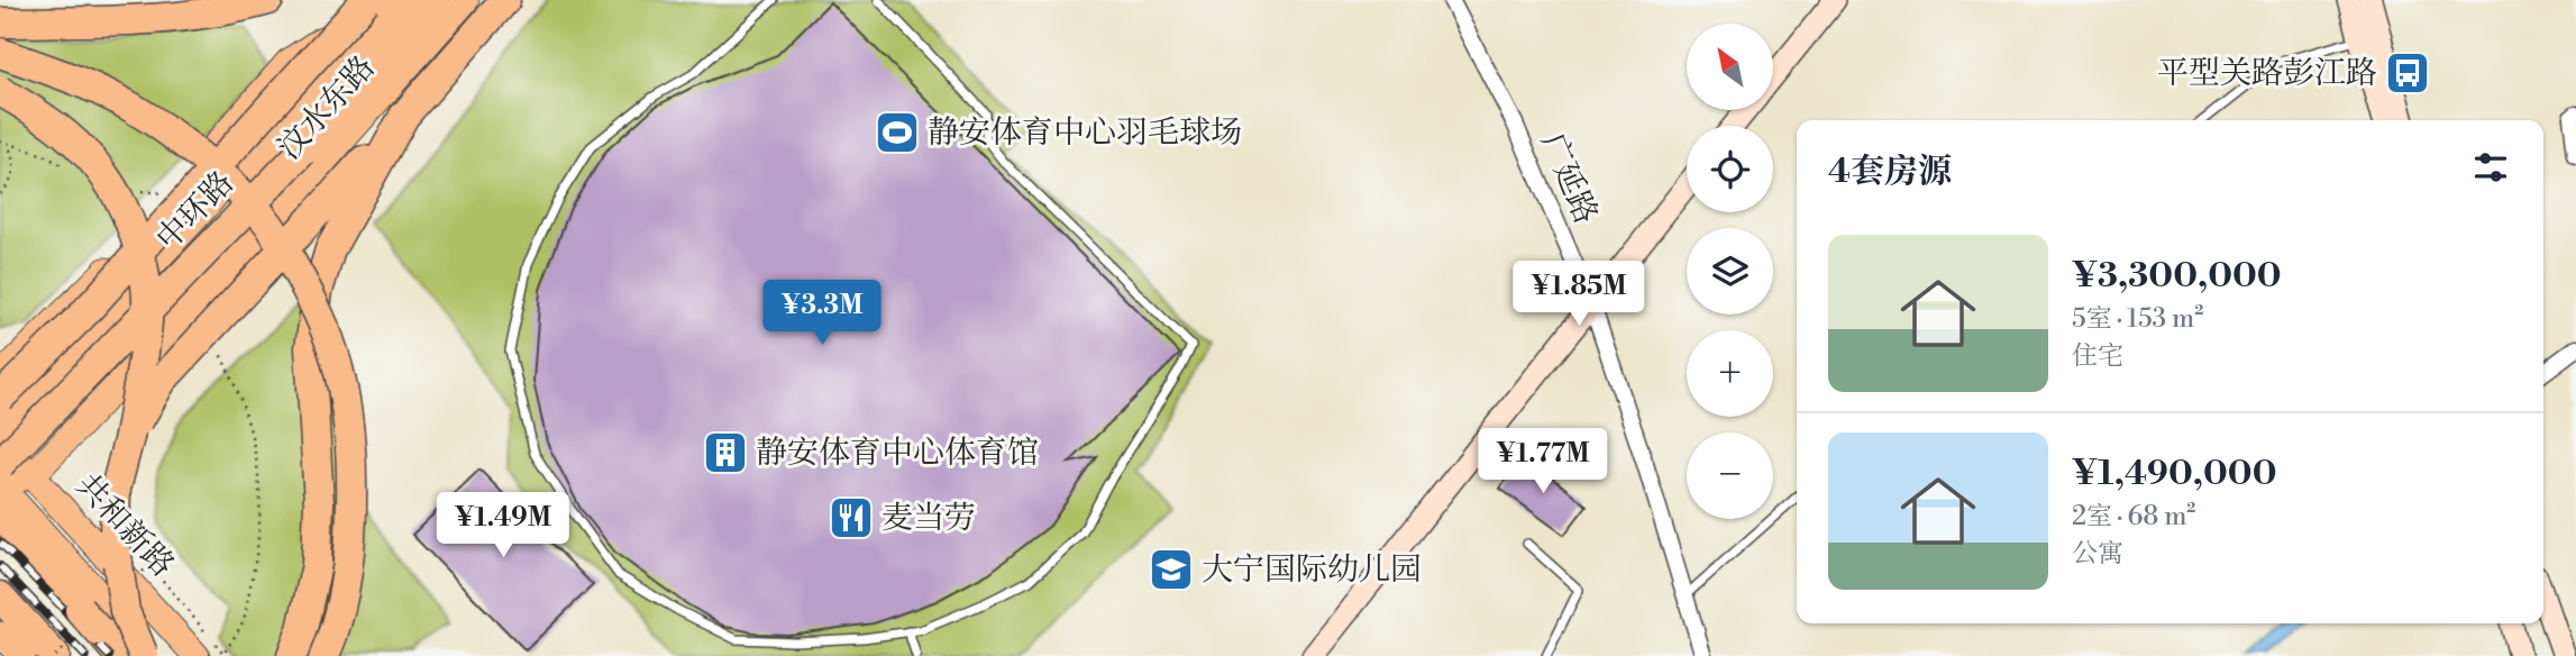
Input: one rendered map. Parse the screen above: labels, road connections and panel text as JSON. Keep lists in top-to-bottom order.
{
  "streets": {
    "highway": ["中环路"],
    "main road": ["汶水东路", "共和新路"],
    "street": ["广延路"]
  },
  "crossings": [
    ["汶水东路", "中环路"],
    ["汶水东路", "共和新路"],
    ["中环路", "共和新路"]
  ],
  "places": {
    "bus stop": ["平型关路彭江路"],
    "sports": ["静安体育中心羽毛球场"],
    "building": ["静安体育中心体育馆"],
    "restaurant": ["麦当劳"],
    "school or university": ["大宁国际幼儿园"]
  },
  "north": "top left",
  "page": {
    "map_buttons": ["+", "−"],
    "heading": "4套房源",
    "list": [
      {
        "name": "¥3,300,000",
        "note": "5室 · 153 m² · 住宅"
      },
      {
        "name": "¥1,490,000",
        "note": "2室 · 68 m² · 公寓"
      }
    ],
    "price": [
      "¥1.85M",
      "¥3.3M",
      "¥1.77M",
      "¥1.49M"
    ]
  }
}
